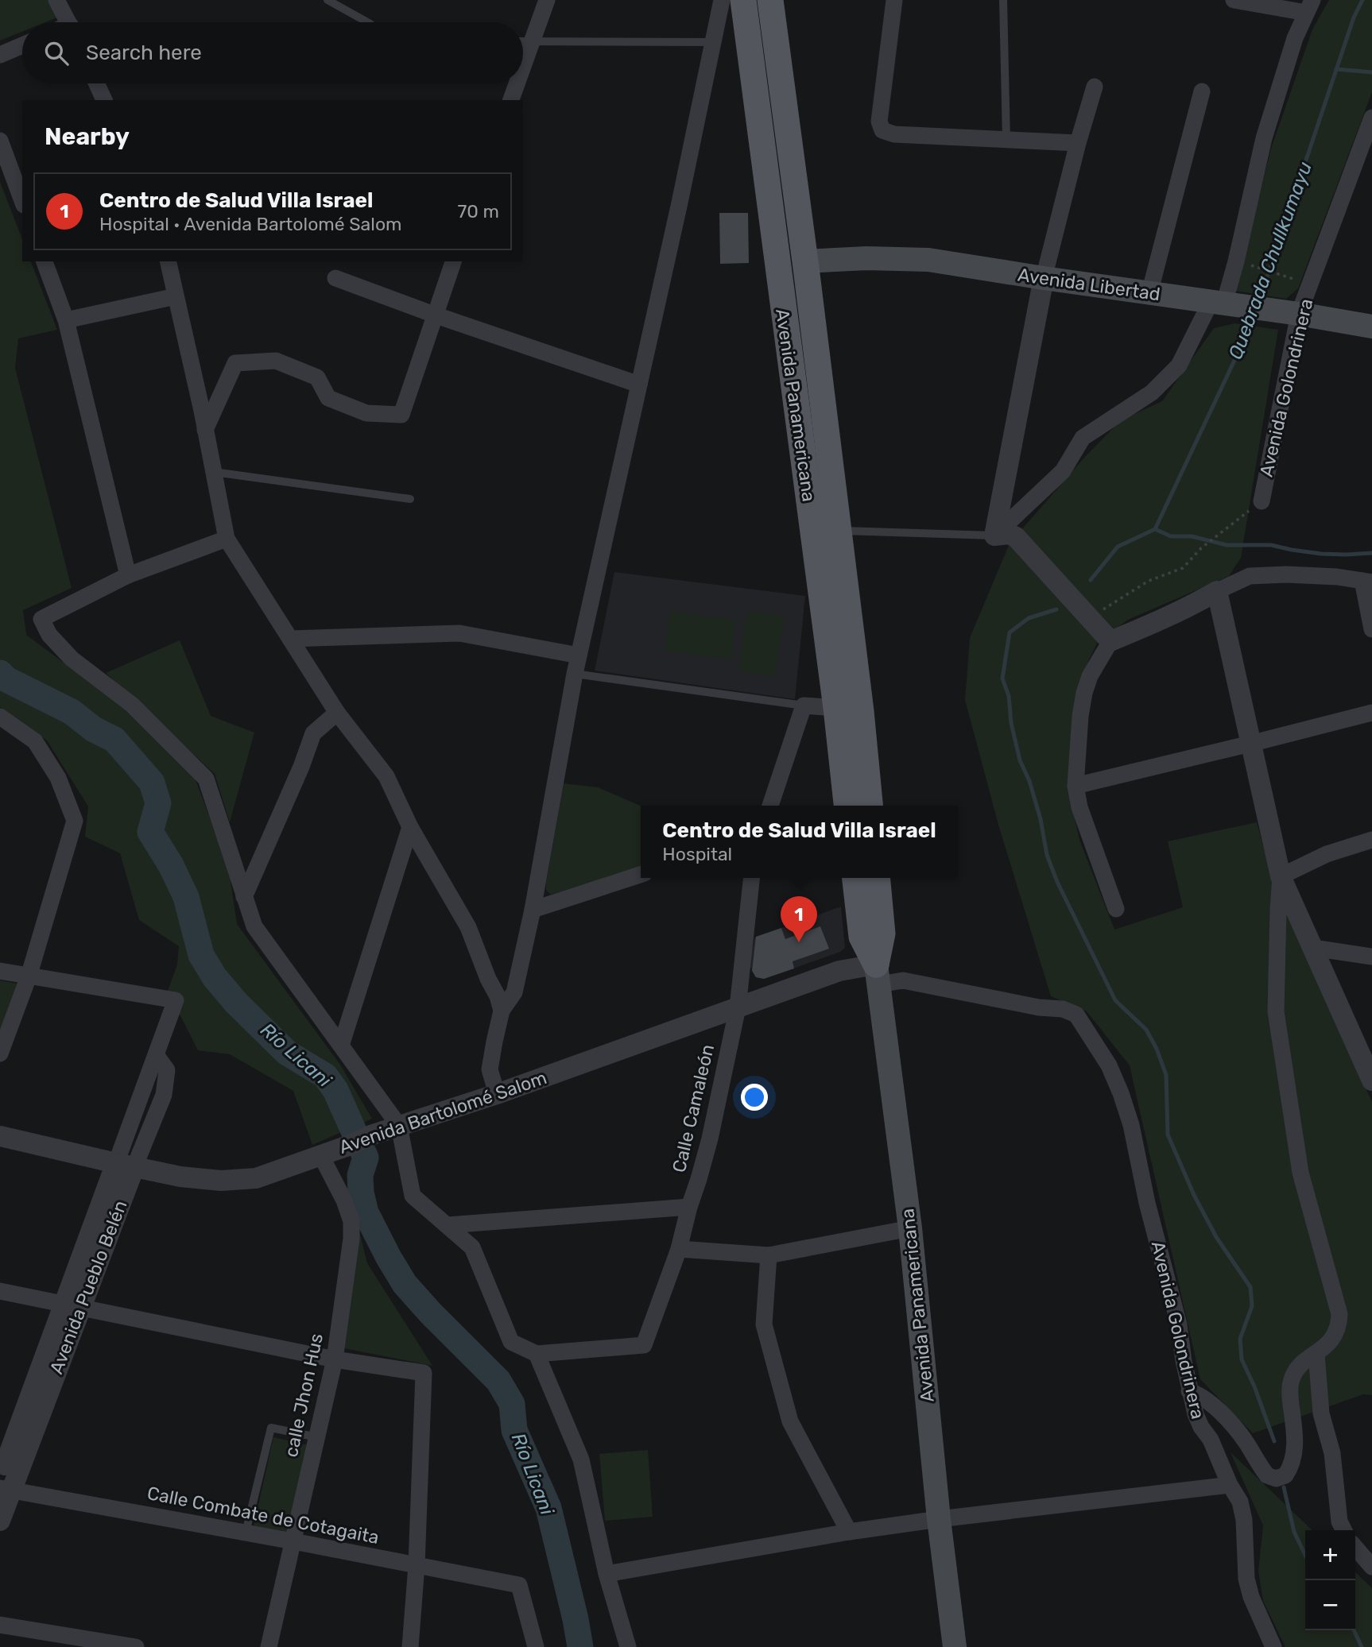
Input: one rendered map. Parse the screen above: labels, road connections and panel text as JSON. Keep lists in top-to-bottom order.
{
  "streets": {
    "main road": ["Avenida Libertad", "Avenida Panamericana"],
    "street": [
      "Avenida Golondrinera",
      "Calle Camaleón",
      "Avenida Bartolomé Salom",
      "Avenida Pueblo Belén",
      "calle Jhon Hus",
      "Calle Combate de Cotagaita"
    ]
  },
  "crossings": [
    ["Avenida Libertad", "Avenida Golondrinera"],
    ["Avenida Libertad", "Avenida Panamericana"],
    ["Avenida Golondrinera", "Avenida Panamericana"],
    ["Avenida Golondrinera", "Avenida Bartolomé Salom"],
    ["Avenida Panamericana", "Avenida Bartolomé Salom"],
    ["Calle Camaleón", "Avenida Bartolomé Salom"],
    ["Avenida Bartolomé Salom", "Avenida Pueblo Belén"],
    ["Avenida Bartolomé Salom", "calle Jhon Hus"],
    ["Avenida Pueblo Belén", "Calle Combate de Cotagaita"],
    ["calle Jhon Hus", "Calle Combate de Cotagaita"]
  ],
  "water": ["Quebrada Chullkumayu", "Río Licani"],
  "page": {
    "search": "Search here",
    "heading": "Nearby",
    "list": [
      {
        "mark": "1",
        "name": "Centro de Salud Villa Israel",
        "note": "Hospital · Avenida Bartolomé Salom",
        "value": "70 m"
      }
    ],
    "popup": ["Centro de Salud Villa Israel", "Hospital"],
    "pins": "1",
    "map_buttons": ["+", "−"]
  }
}
